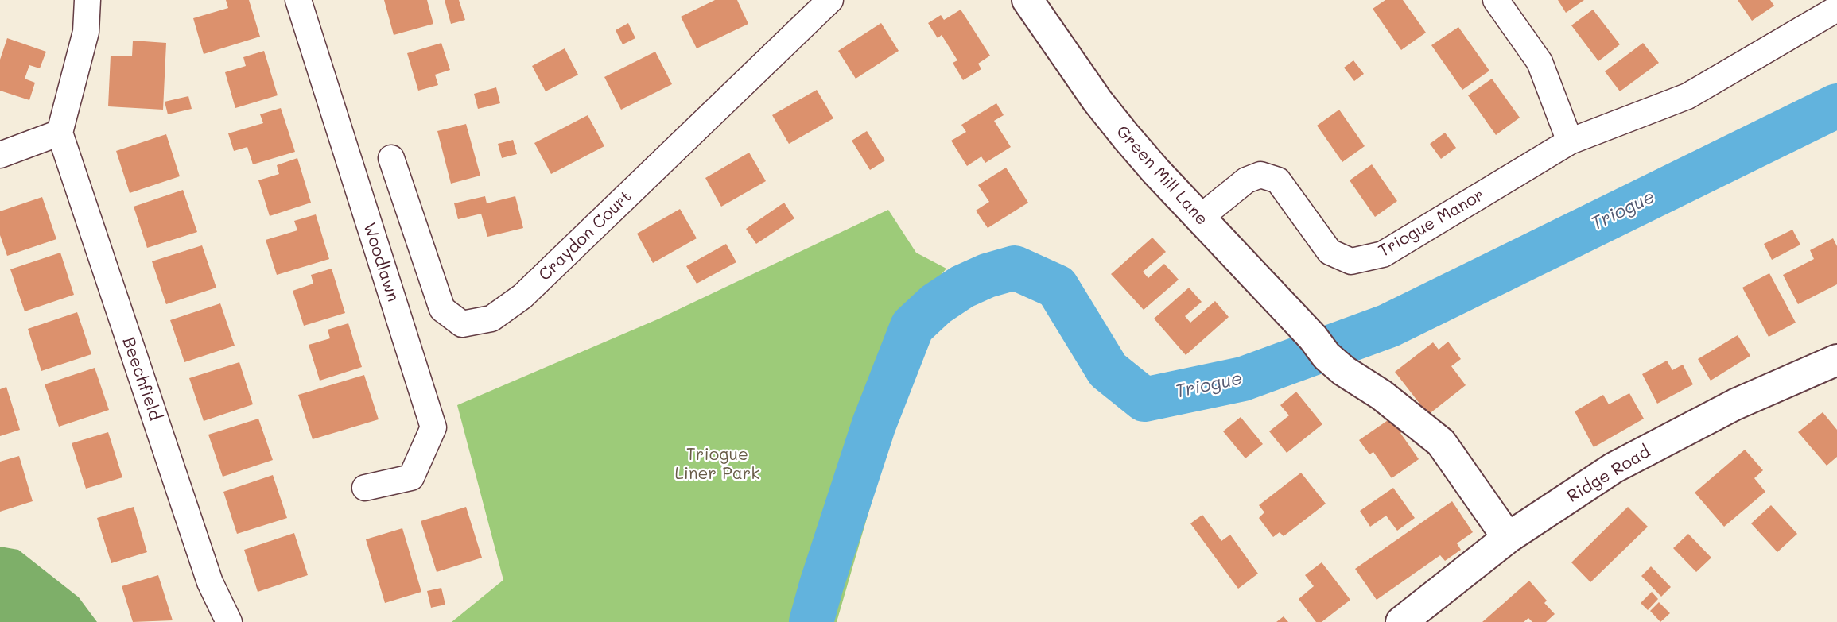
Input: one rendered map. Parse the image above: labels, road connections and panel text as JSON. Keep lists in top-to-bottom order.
{
  "streets": {
    "street": [
      "Green Mill Lane",
      "Triogue Manor",
      "Craydon Court",
      "Woodlawn",
      "Beechfield",
      "Ridge Road"
    ]
  },
  "crossings": [
    ["Green Mill Lane", "Triogue Manor"],
    ["Green Mill Lane", "Ridge Road"]
  ],
  "water": ["Triogue"],
  "parks": ["Triogue Liner Park"]
}
